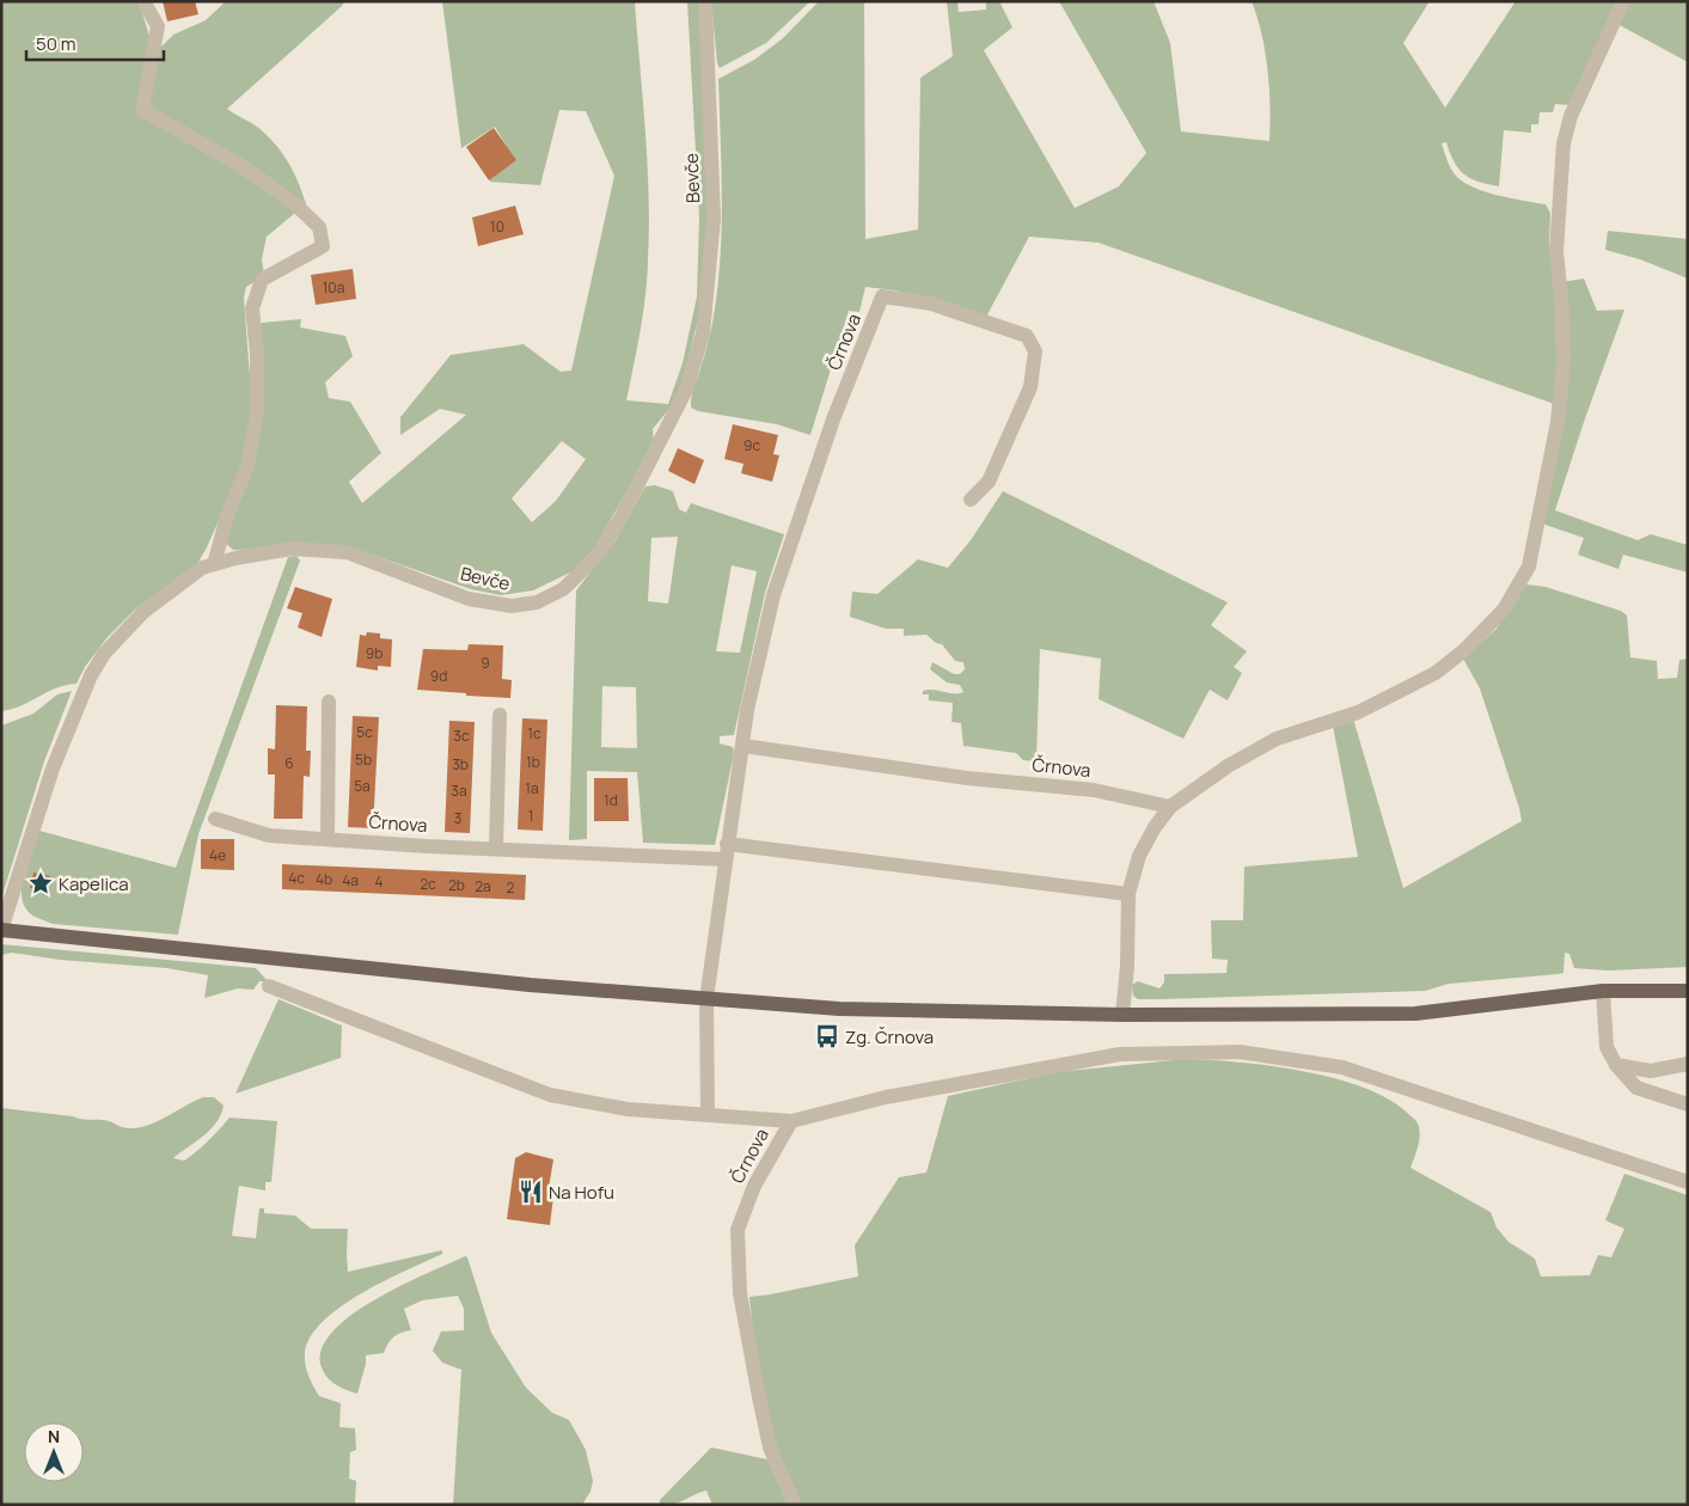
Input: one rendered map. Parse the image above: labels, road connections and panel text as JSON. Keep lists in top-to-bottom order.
{
  "streets": {
    "street": ["Bevče", "Črnova"]
  },
  "places": {
    "place": ["Kapelica"],
    "bus stop": ["Zg. Črnova"],
    "restaurant": ["Na Hofu"]
  },
  "house_numbers": [
    "10",
    "10a",
    "9c",
    "9b",
    "9",
    "9d",
    "5c",
    "1c",
    "3c",
    "5b",
    "1b",
    "6",
    "3b",
    "5a",
    "1a",
    "3a",
    "1d",
    "1",
    "3",
    "4e",
    "4c",
    "4b",
    "4a",
    "4",
    "2c",
    "2b",
    "2a",
    "2"
  ],
  "scale_bar": "50 m",
  "north": "top"
}
